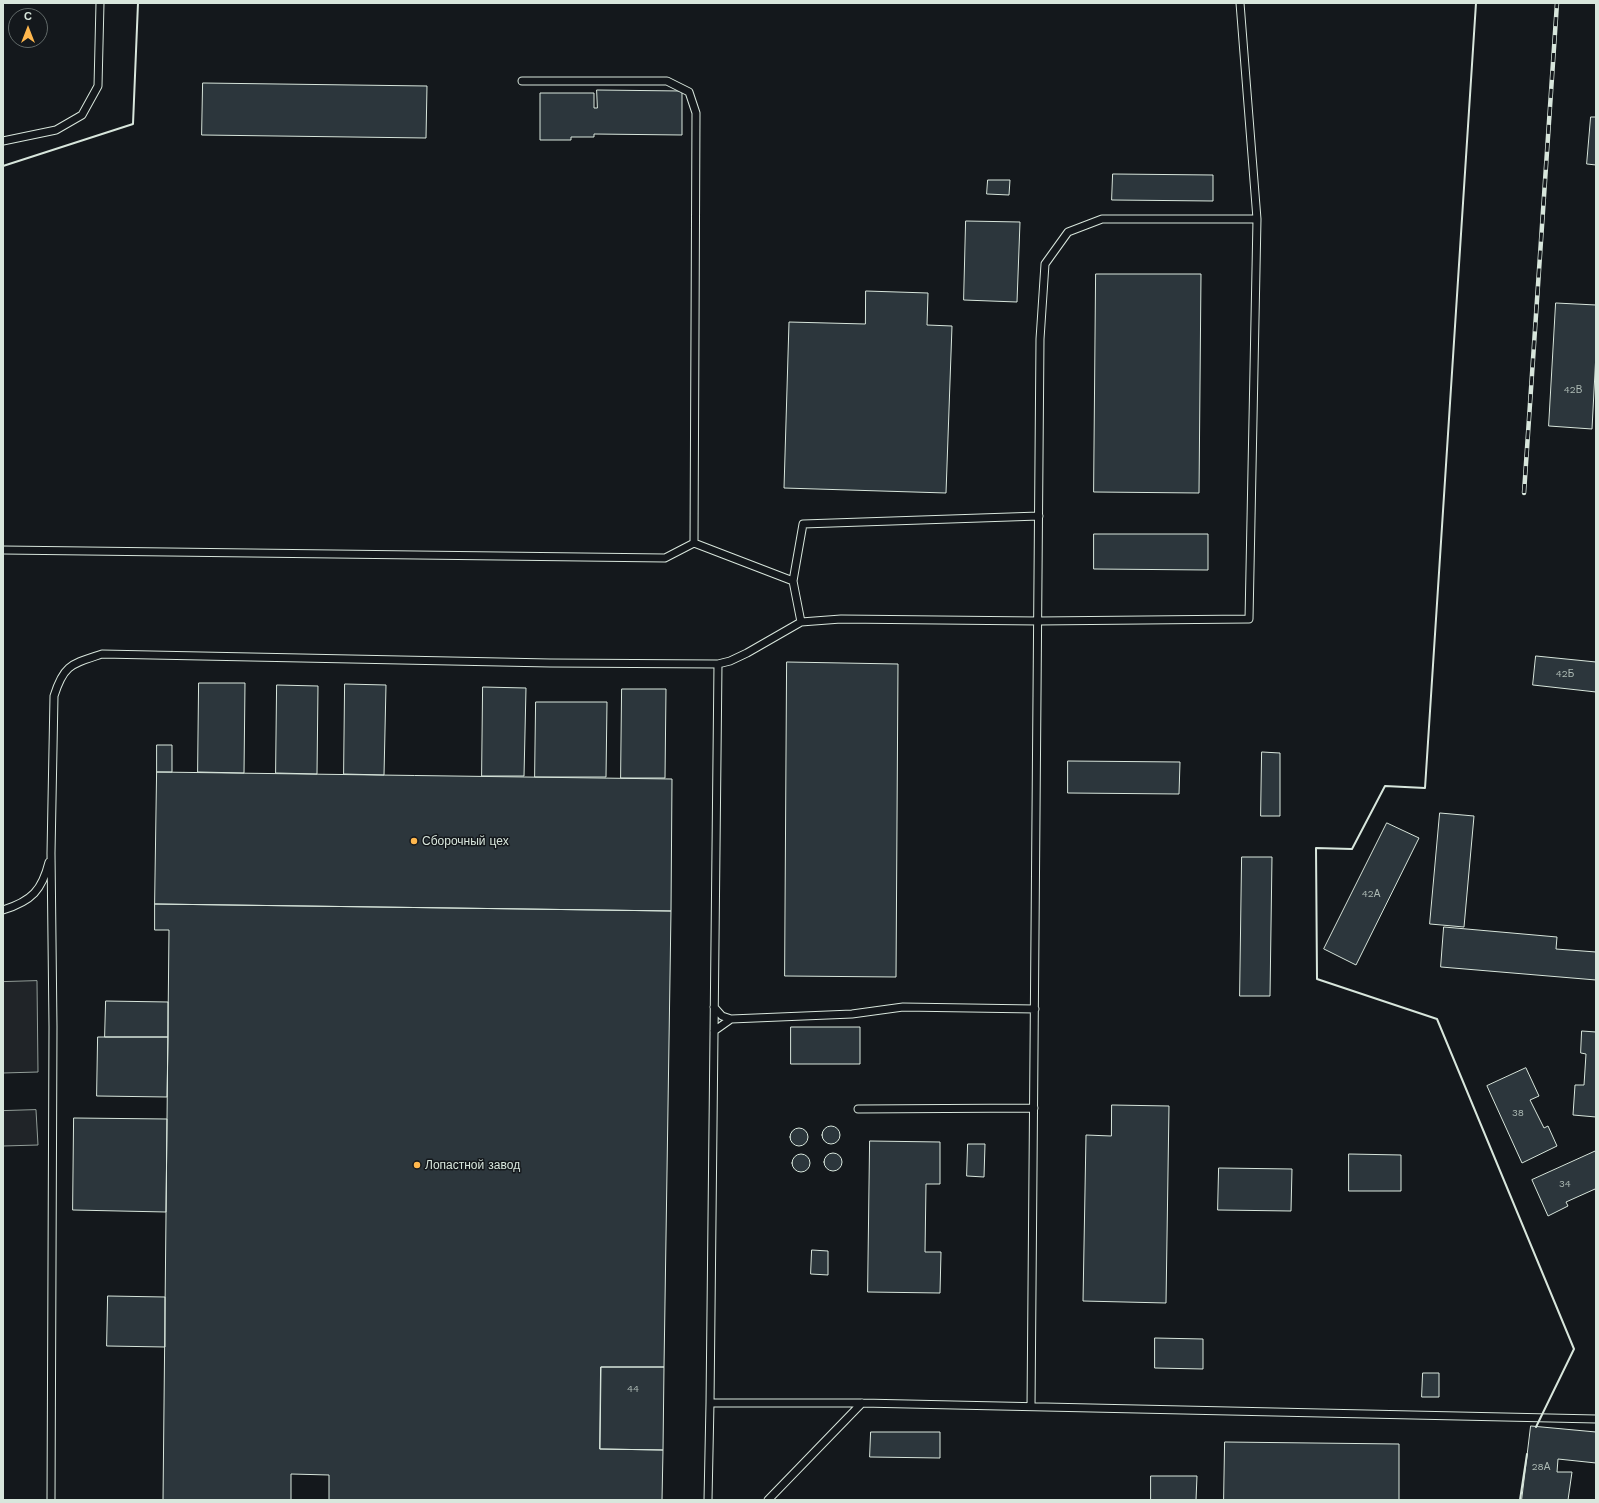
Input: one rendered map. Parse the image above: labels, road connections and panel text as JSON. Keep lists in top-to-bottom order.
{
  "places": ["Сборочный цех", "Лопастной завод"],
  "house_numbers": [
    "42В",
    "42Б",
    "42А",
    "38",
    "34",
    "44",
    "28А"
  ],
  "north": "top"
}
